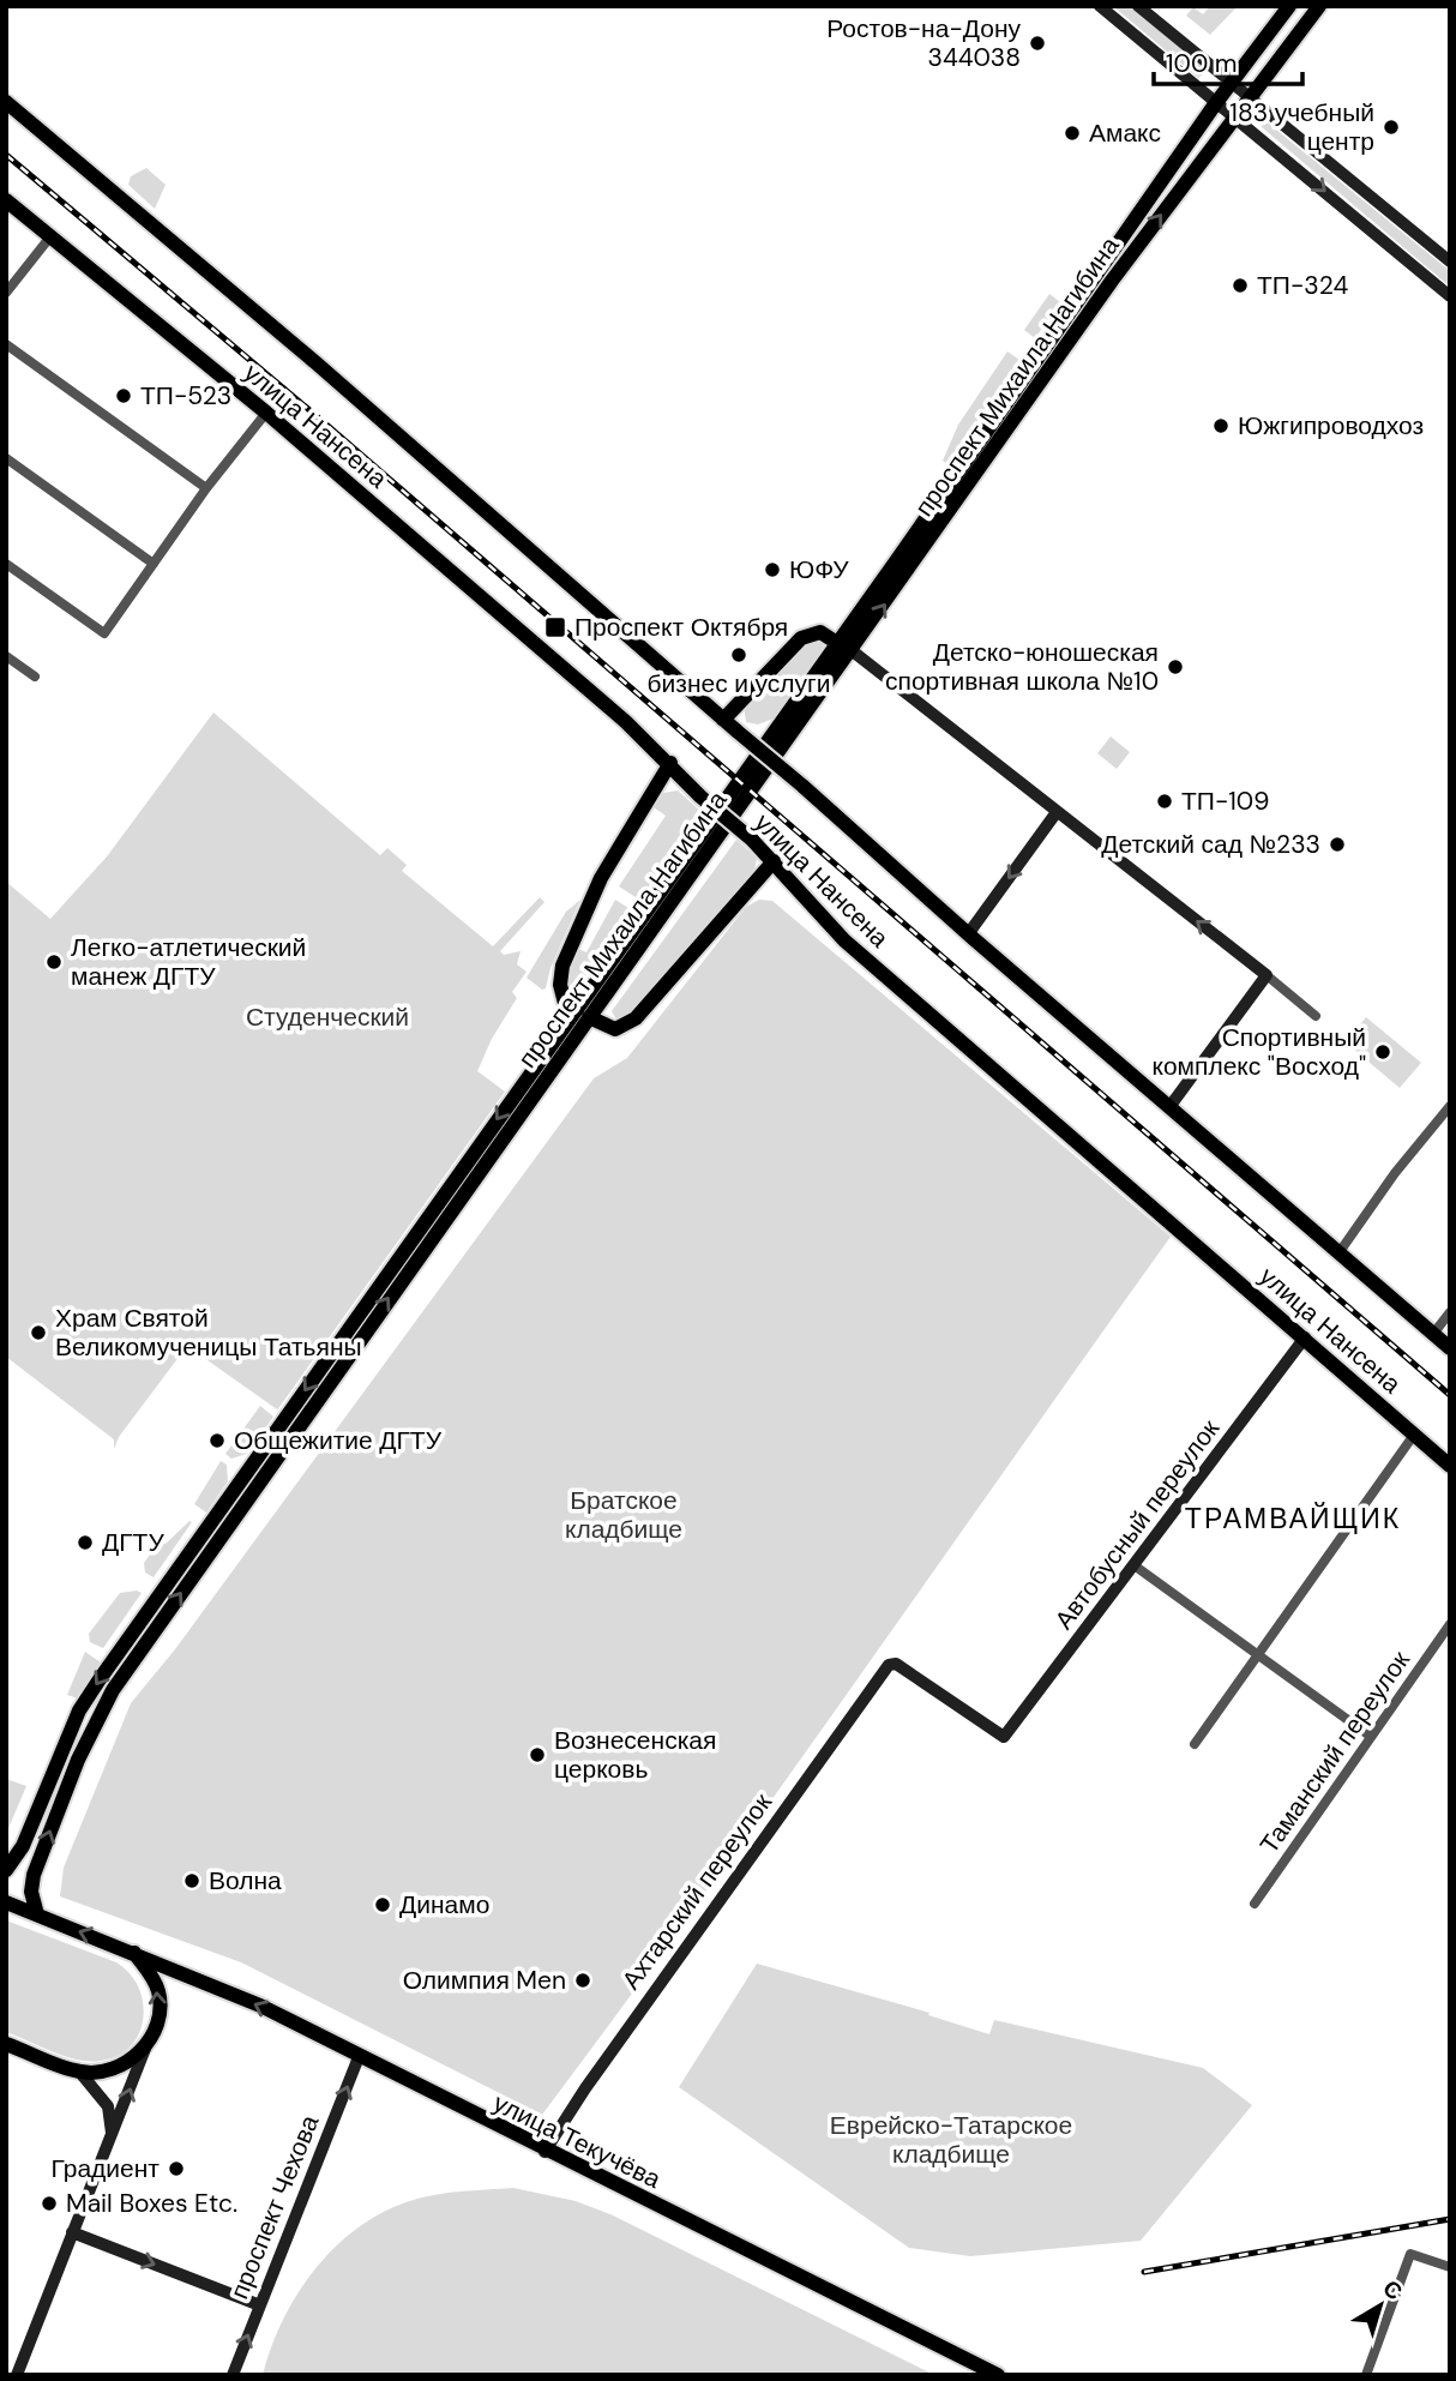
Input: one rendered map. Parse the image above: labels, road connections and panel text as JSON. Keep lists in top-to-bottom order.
{
  "streets": {
    "main road": ["проспект Михаила Нагибина", "улица Нансена", "улица Текучёва"],
    "street": [
      "Автобусный переулок",
      "Таманский переулок",
      "Ахтарский переулок",
      "проспект Чехова"
    ]
  },
  "crossings": [
    ["проспект Михаила Нагибина", "улица Текучёва"],
    ["улица Нансена", "Автобусный переулок"],
    ["Автобусный переулок", "Ахтарский переулок"],
    ["Ахтарский переулок", "улица Текучёва"],
    ["улица Текучёва", "проспект Чехова"]
  ],
  "one_way": ["проспект Чехова"],
  "districts": ["ТРАМВАЙЩИК"],
  "parks": ["Студенческий", "Братское кладбище", "Еврейско-Татарское кладбище"],
  "places": {
    "other": [
      "Ростов-на-Дону 344038",
      "183 учебный центр",
      "Амакс",
      "ТП-324",
      "ТП-523",
      "Южгипроводхоз",
      "ЮФУ",
      "бизнес и услуги",
      "Детско-юношеская спортивная школа №10",
      "ТП-109",
      "Детский сад №233",
      "Легко-атлетический манеж ДГТУ",
      "Спортивный комплекс \"Восход\"",
      "Храм Святой Великомученицы Татьяны",
      "Общежитие ДГТУ",
      "ДГТУ",
      "Вознесенская церковь",
      "Волна",
      "Динамо",
      "Олимпия Men",
      "Градиент",
      "Mail Boxes Etc."
    ],
    "transit": ["Проспект Октября"]
  },
  "scale_bar": "100 m",
  "north": "top right"
}
